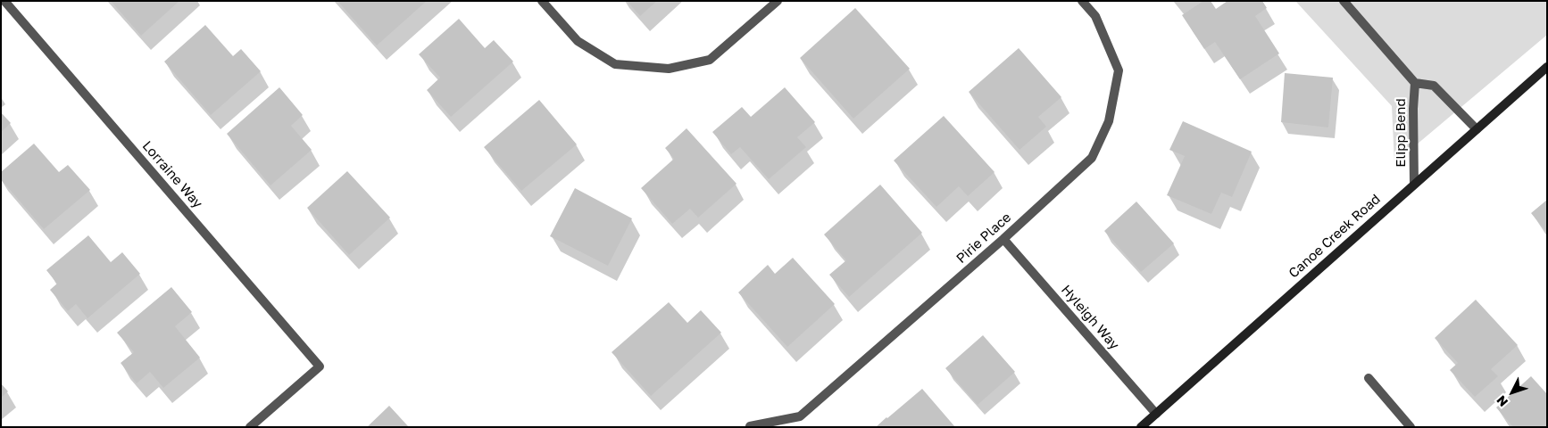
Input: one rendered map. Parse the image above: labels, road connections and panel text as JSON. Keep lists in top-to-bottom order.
{
  "streets": {
    "main road": ["Canoe Creek Road"],
    "street": [
      "Elipp Bend",
      "Lorraine Way",
      "Pirie Place",
      "Hyleigh Way"
    ]
  },
  "crossings": [
    ["Elipp Bend", "Canoe Creek Road"],
    ["Canoe Creek Road", "Hyleigh Way"],
    ["Pirie Place", "Hyleigh Way"]
  ],
  "north": "bottom left"
}
